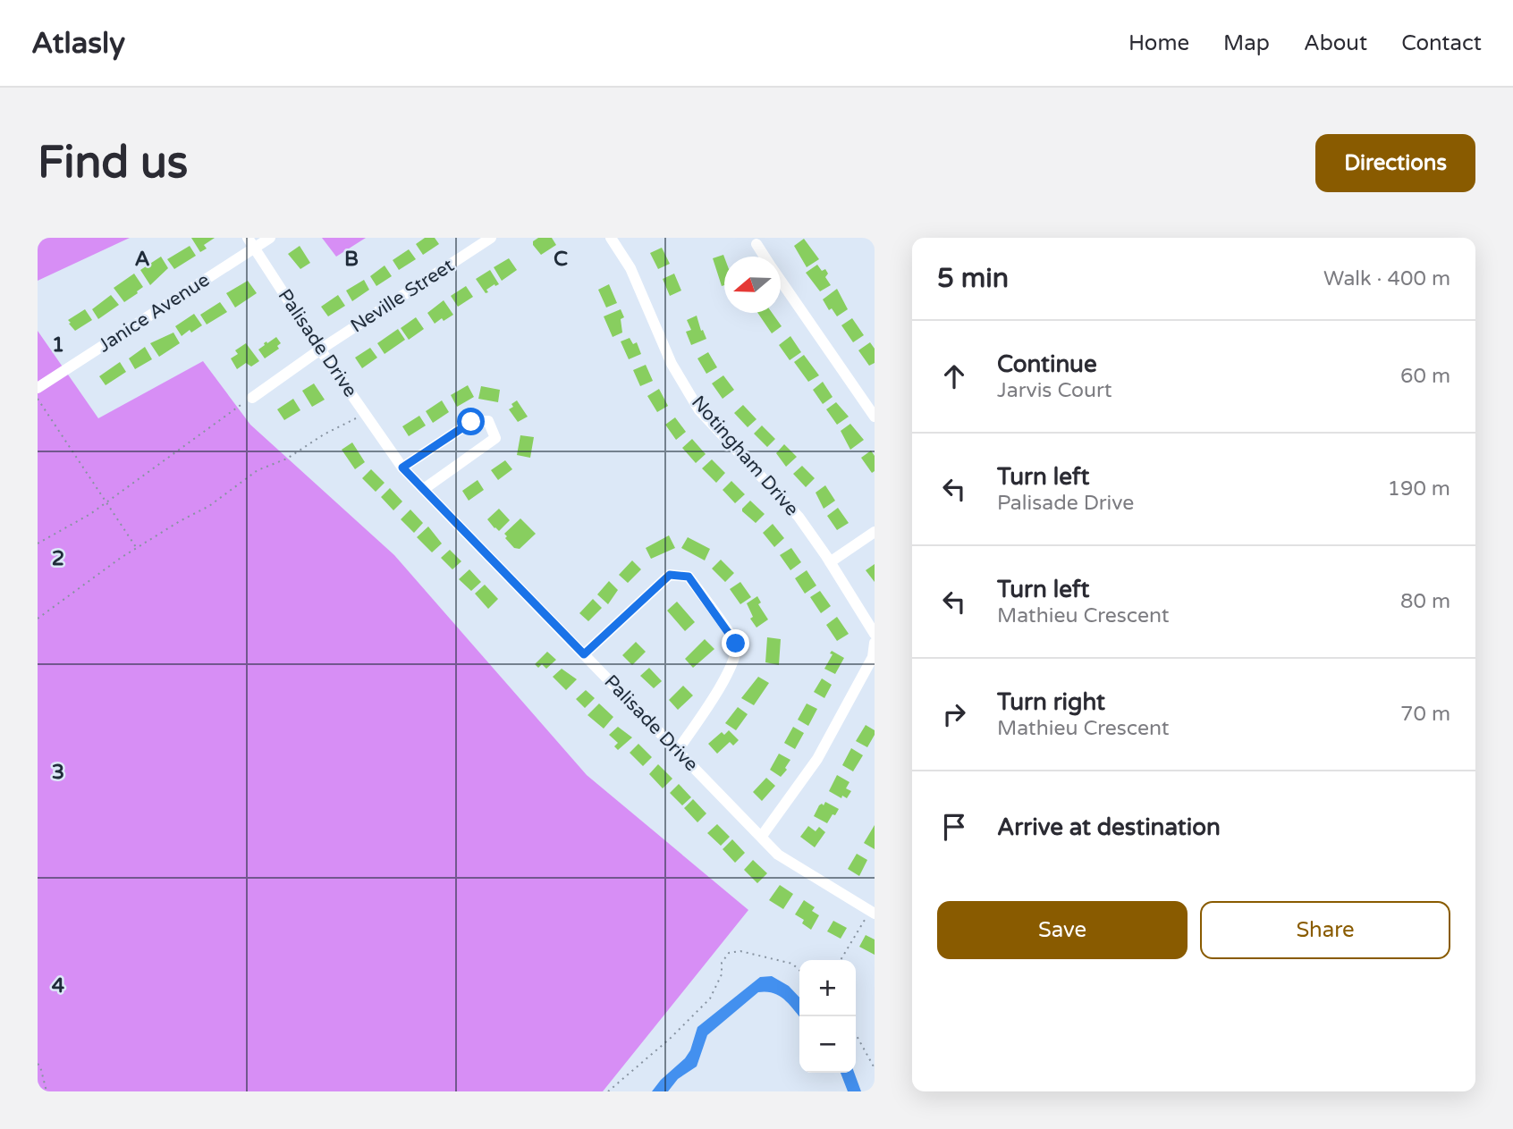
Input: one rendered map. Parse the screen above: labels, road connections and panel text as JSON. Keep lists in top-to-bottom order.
{
  "streets": {
    "street": [
      "Neville Street",
      "Janice Avenue",
      "Palisade Drive",
      "Notingham Drive"
    ]
  },
  "crossings": [
    ["Neville Street", "Palisade Drive"],
    ["Janice Avenue", "Palisade Drive"]
  ],
  "north": "left",
  "page": {
    "header": "Atlasly",
    "nav": [
      "Home",
      "Map",
      "About",
      "Contact"
    ],
    "buttons": [
      "Directions",
      ["Save", "Share"]
    ],
    "title": "Find us",
    "heading": ["5 min", "Walk · 400 m"],
    "list": [
      ["Continue", "Jarvis Court", "60 m"],
      ["Turn left", "Palisade Drive", "190 m"],
      ["Turn left", "Mathieu Crescent", "80 m"],
      ["Turn right", "Mathieu Crescent", "70 m"],
      "Arrive at destination"
    ],
    "map_buttons": ["+", "−"]
  },
  "grid": {
    "columns": ["A", "B", "C"],
    "rows": [
      "1",
      "2",
      "3",
      "4"
    ]
  }
}
